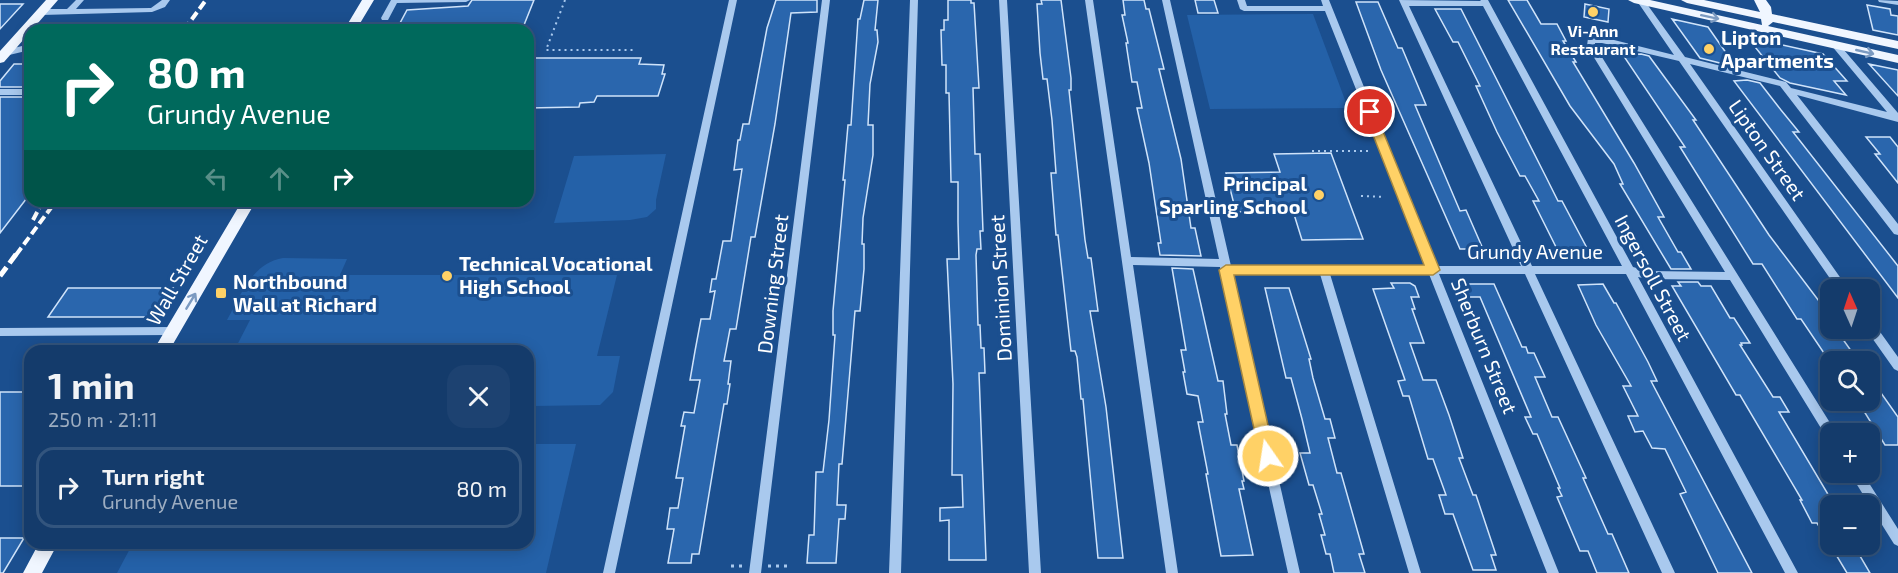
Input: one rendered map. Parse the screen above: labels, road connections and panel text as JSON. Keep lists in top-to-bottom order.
{
  "streets": {
    "main road": ["Wall Street"],
    "street": [
      "Lipton Street",
      "Grundy Avenue",
      "Ingersoll Street",
      "Downing Street",
      "Dominion Street",
      "Sherburn Street"
    ]
  },
  "crossings": [
    ["Grundy Avenue", "Ingersoll Street"],
    ["Grundy Avenue", "Sherburn Street"]
  ],
  "one_way": ["Wall Street"],
  "places": {
    "other": [
      "Vi-Ann Restaurant",
      "Lipton Apartments",
      "Principal Sparling School",
      "Technical Vocational High School"
    ],
    "transit": ["Northbound Wall at Richard"]
  },
  "north": "top",
  "page": {
    "turn": ["80 m", "Grundy Avenue"],
    "map_buttons": ["+", "−"],
    "heading": ["1 min", "250 m · 21:11"],
    "list": [
      {
        "name": "Turn right",
        "note": "Grundy Avenue",
        "value": "80 m"
      }
    ]
  }
}
